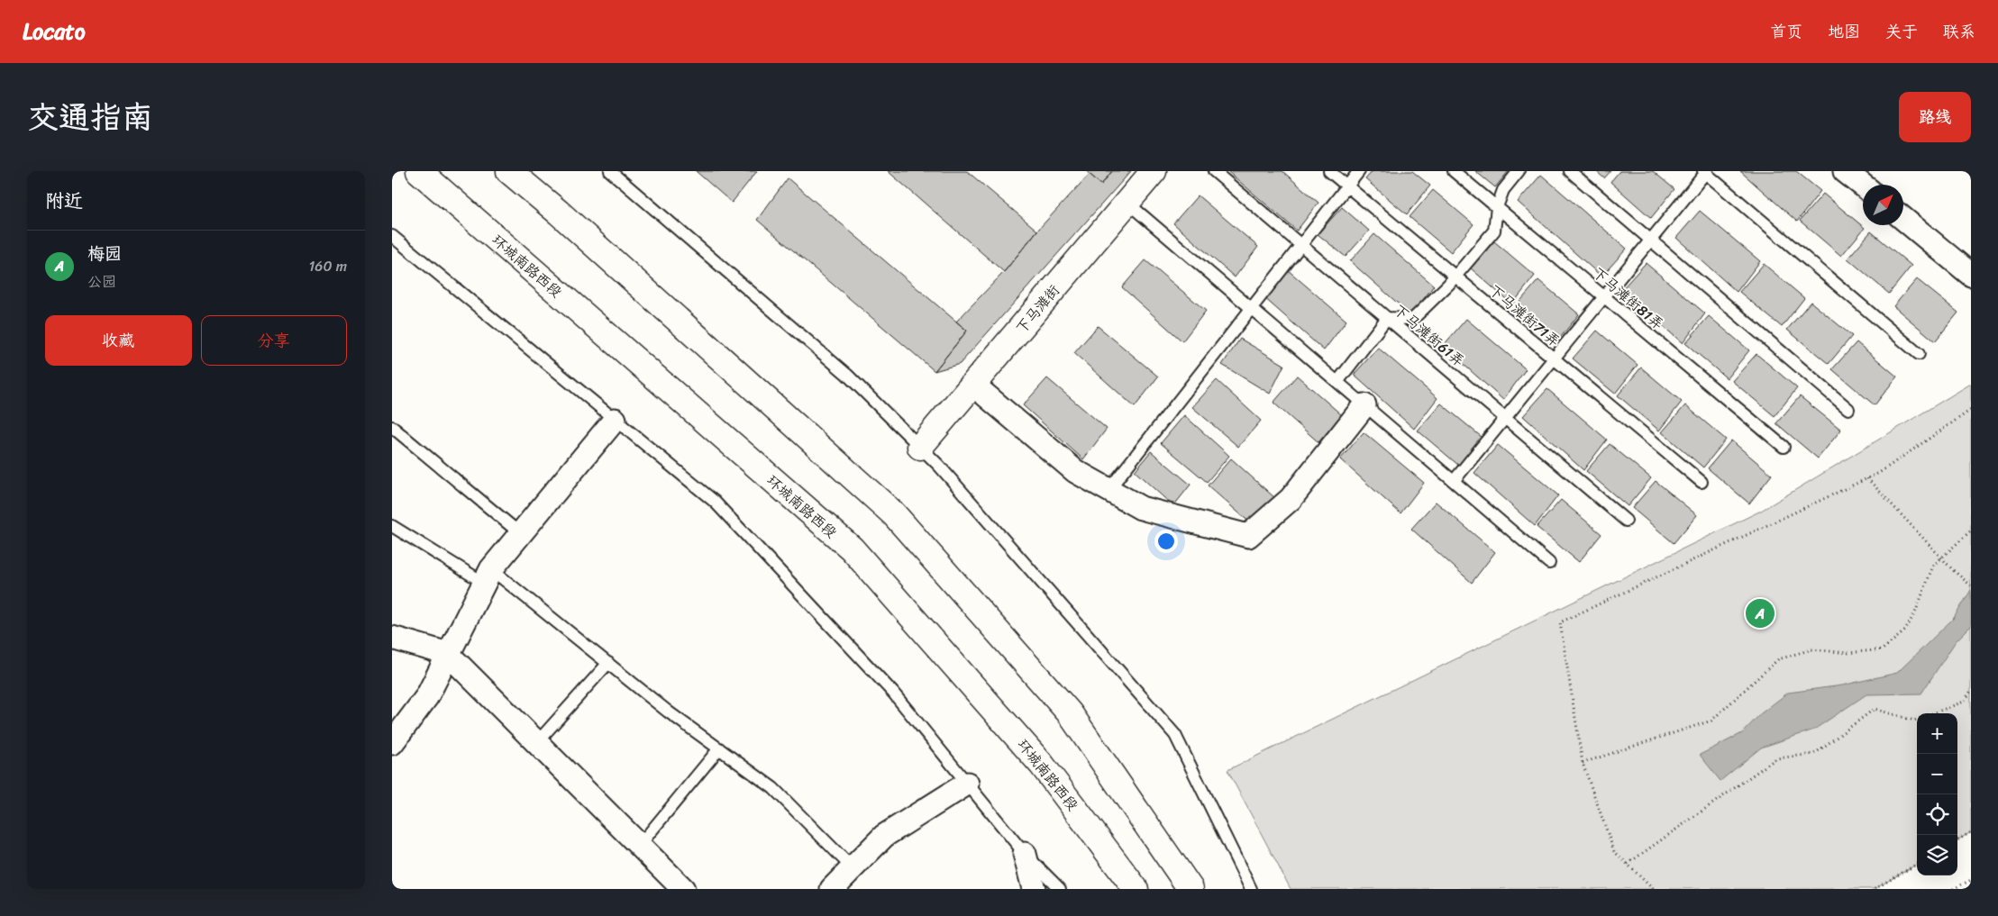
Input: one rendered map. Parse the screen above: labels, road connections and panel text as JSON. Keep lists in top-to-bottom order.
{
  "streets": {
    "main road": ["环城南路西段", "下马滩街"],
    "lane": ["下马滩街81弄", "下马滩街71弄", "下马滩街61弄"]
  },
  "north": "top right",
  "page": {
    "header": "Locato",
    "nav": [
      "首页",
      "地图",
      "关于",
      "联系"
    ],
    "title": "交通指南",
    "buttons": [
      "路线",
      ["收藏", "分享"]
    ],
    "heading": "附近",
    "list": [
      {
        "mark": "A",
        "name": "梅园",
        "note": "公园",
        "value": "160 m"
      }
    ],
    "pins": "A",
    "map_buttons": ["+", "−"]
  }
}
